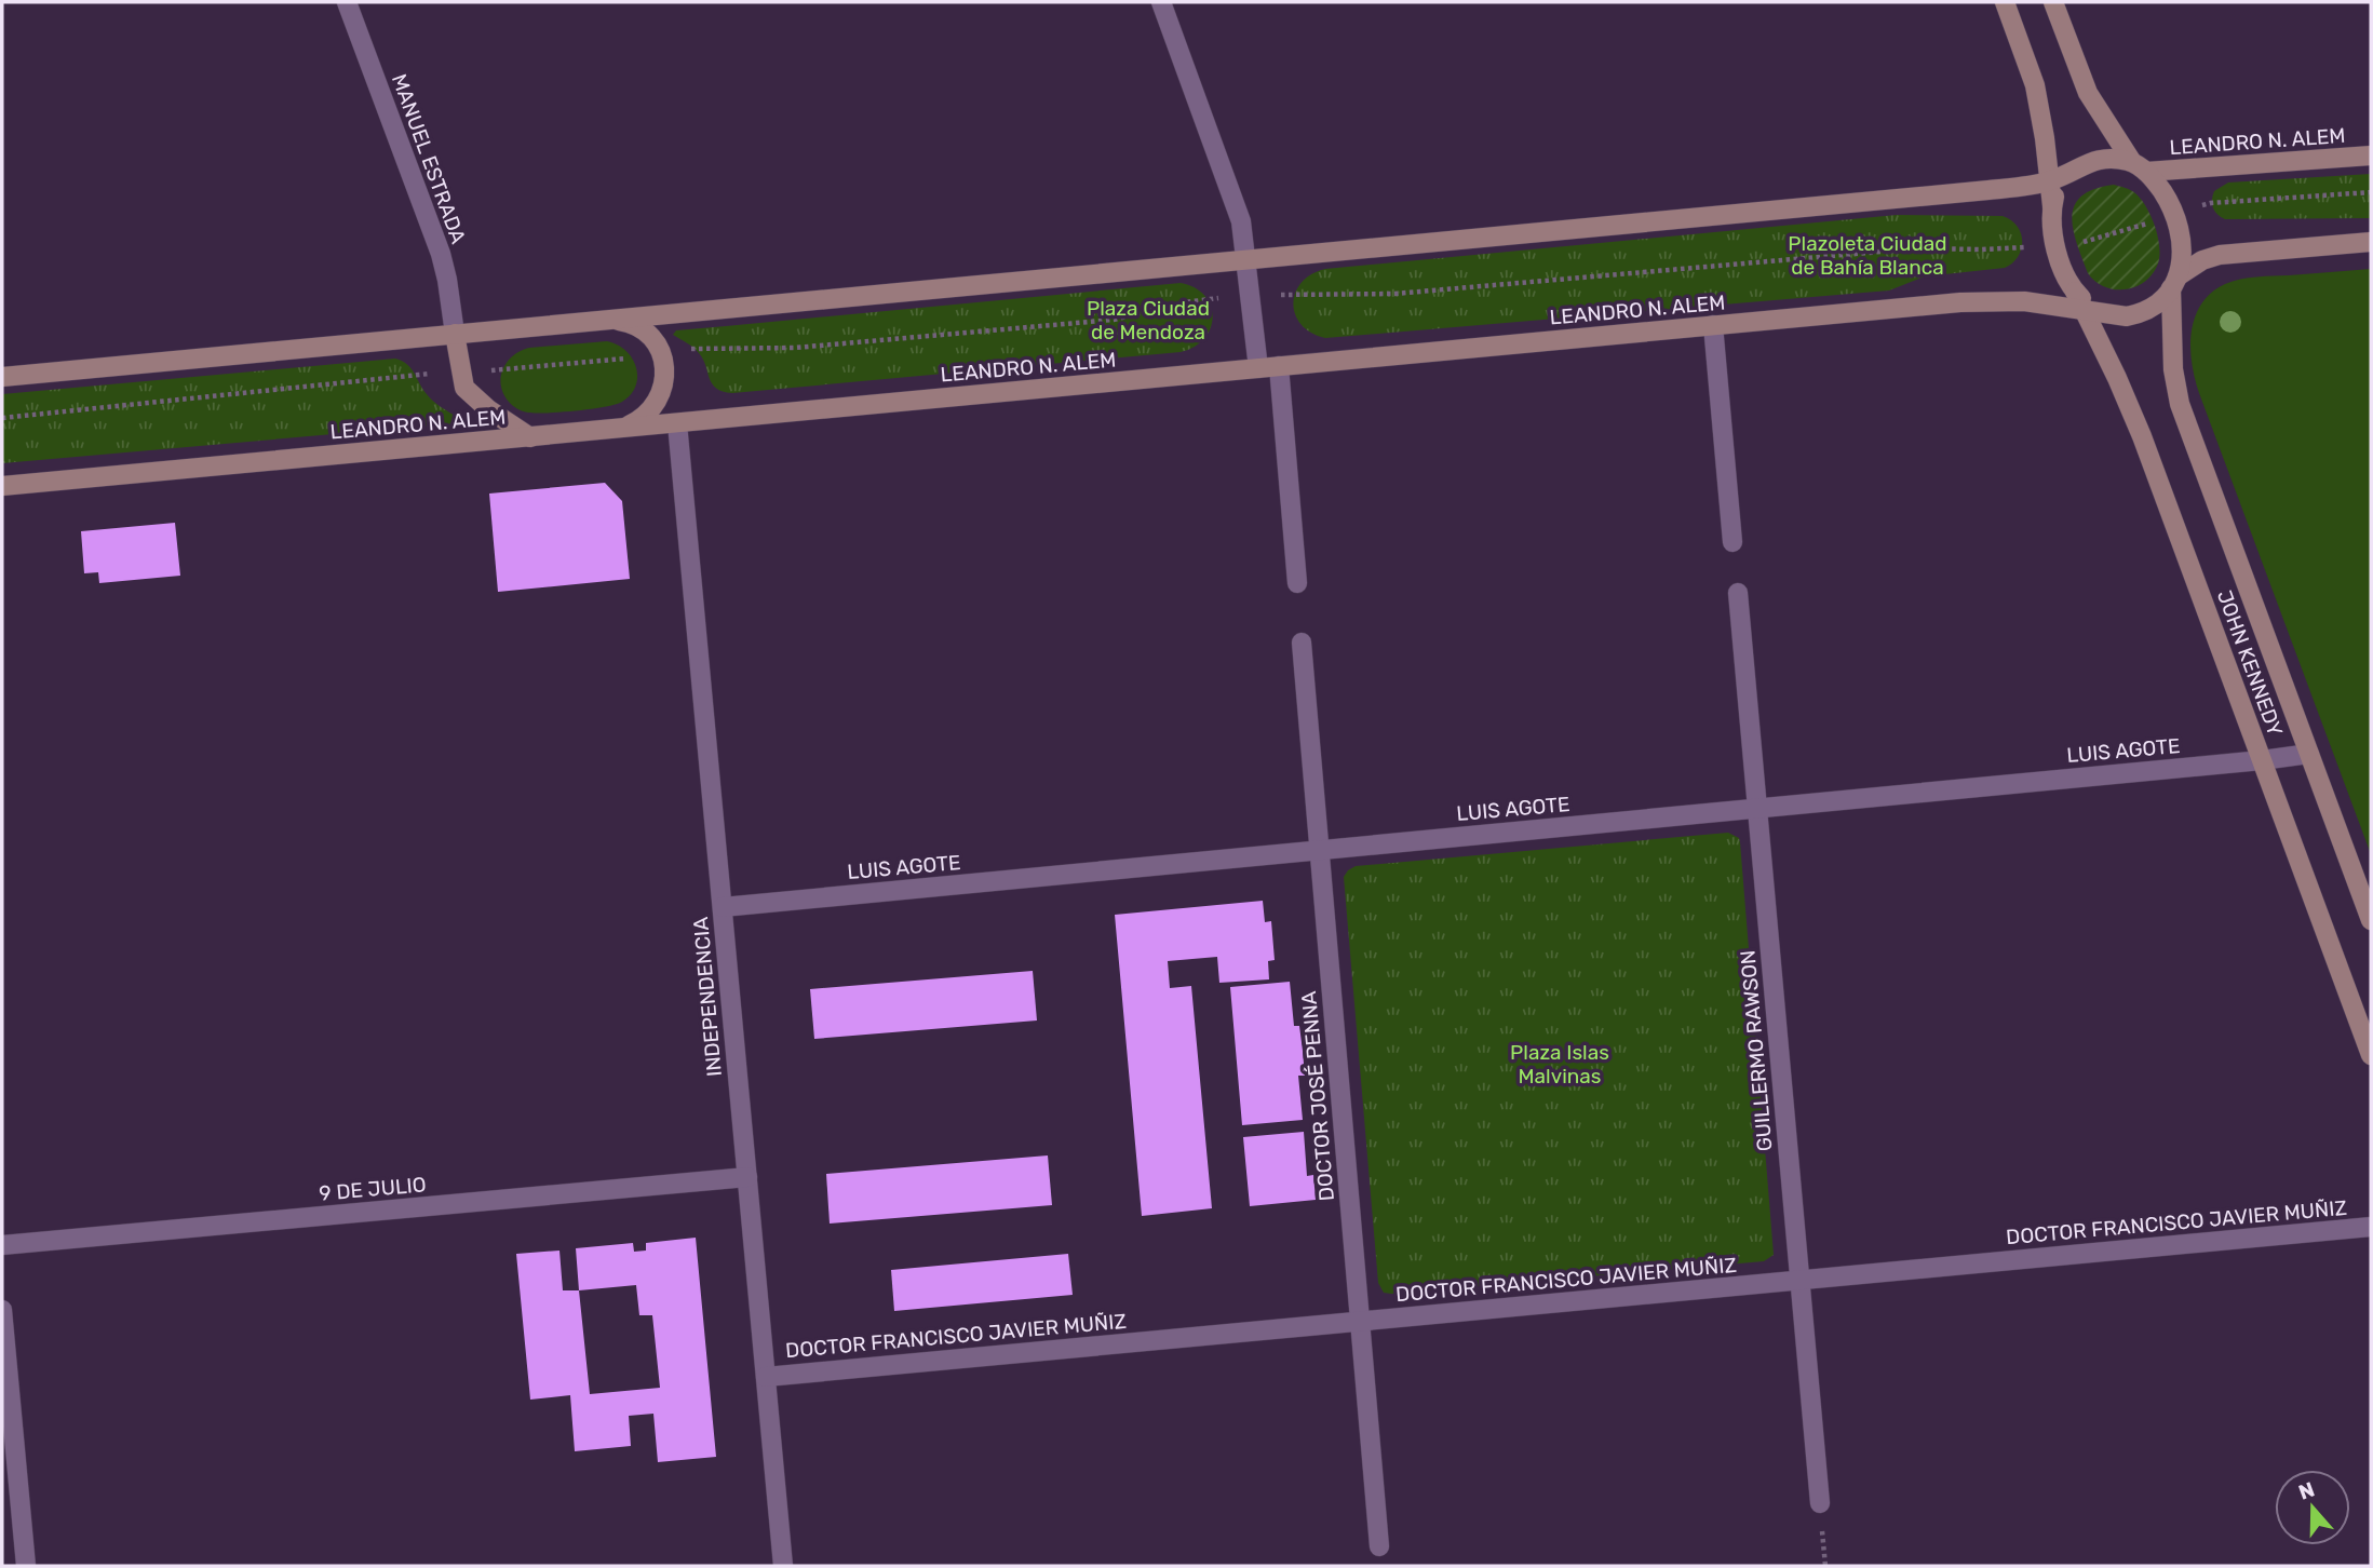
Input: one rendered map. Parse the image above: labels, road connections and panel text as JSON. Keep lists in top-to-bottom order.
{
  "streets": {
    "main road": ["LEANDRO N. ALEM", "JOHN KENNEDY"],
    "street": [
      "MANUEL ESTRADA",
      "LUIS AGOTE",
      "INDEPENDENCIA",
      "GUILLERMO RAWSON",
      "DOCTOR JOSÉ PENNA",
      "9 DE JULIO",
      "DOCTOR FRANCISCO JAVIER MUÑIZ"
    ]
  },
  "crossings": [
    ["LEANDRO N. ALEM", "MANUEL ESTRADA"],
    ["LEANDRO N. ALEM", "JOHN KENNEDY"],
    ["LEANDRO N. ALEM", "INDEPENDENCIA"],
    ["JOHN KENNEDY", "LUIS AGOTE"],
    ["LUIS AGOTE", "INDEPENDENCIA"],
    ["LUIS AGOTE", "GUILLERMO RAWSON"],
    ["LUIS AGOTE", "DOCTOR JOSÉ PENNA"],
    ["INDEPENDENCIA", "9 DE JULIO"],
    ["INDEPENDENCIA", "DOCTOR FRANCISCO JAVIER MUÑIZ"],
    ["GUILLERMO RAWSON", "DOCTOR FRANCISCO JAVIER MUÑIZ"],
    ["DOCTOR JOSÉ PENNA", "DOCTOR FRANCISCO JAVIER MUÑIZ"]
  ],
  "parks": ["Plazoleta Ciudad de Bahía Blanca", "Plaza Ciudad de Mendoza", "Plaza Islas Malvinas"],
  "north": "top"
}
